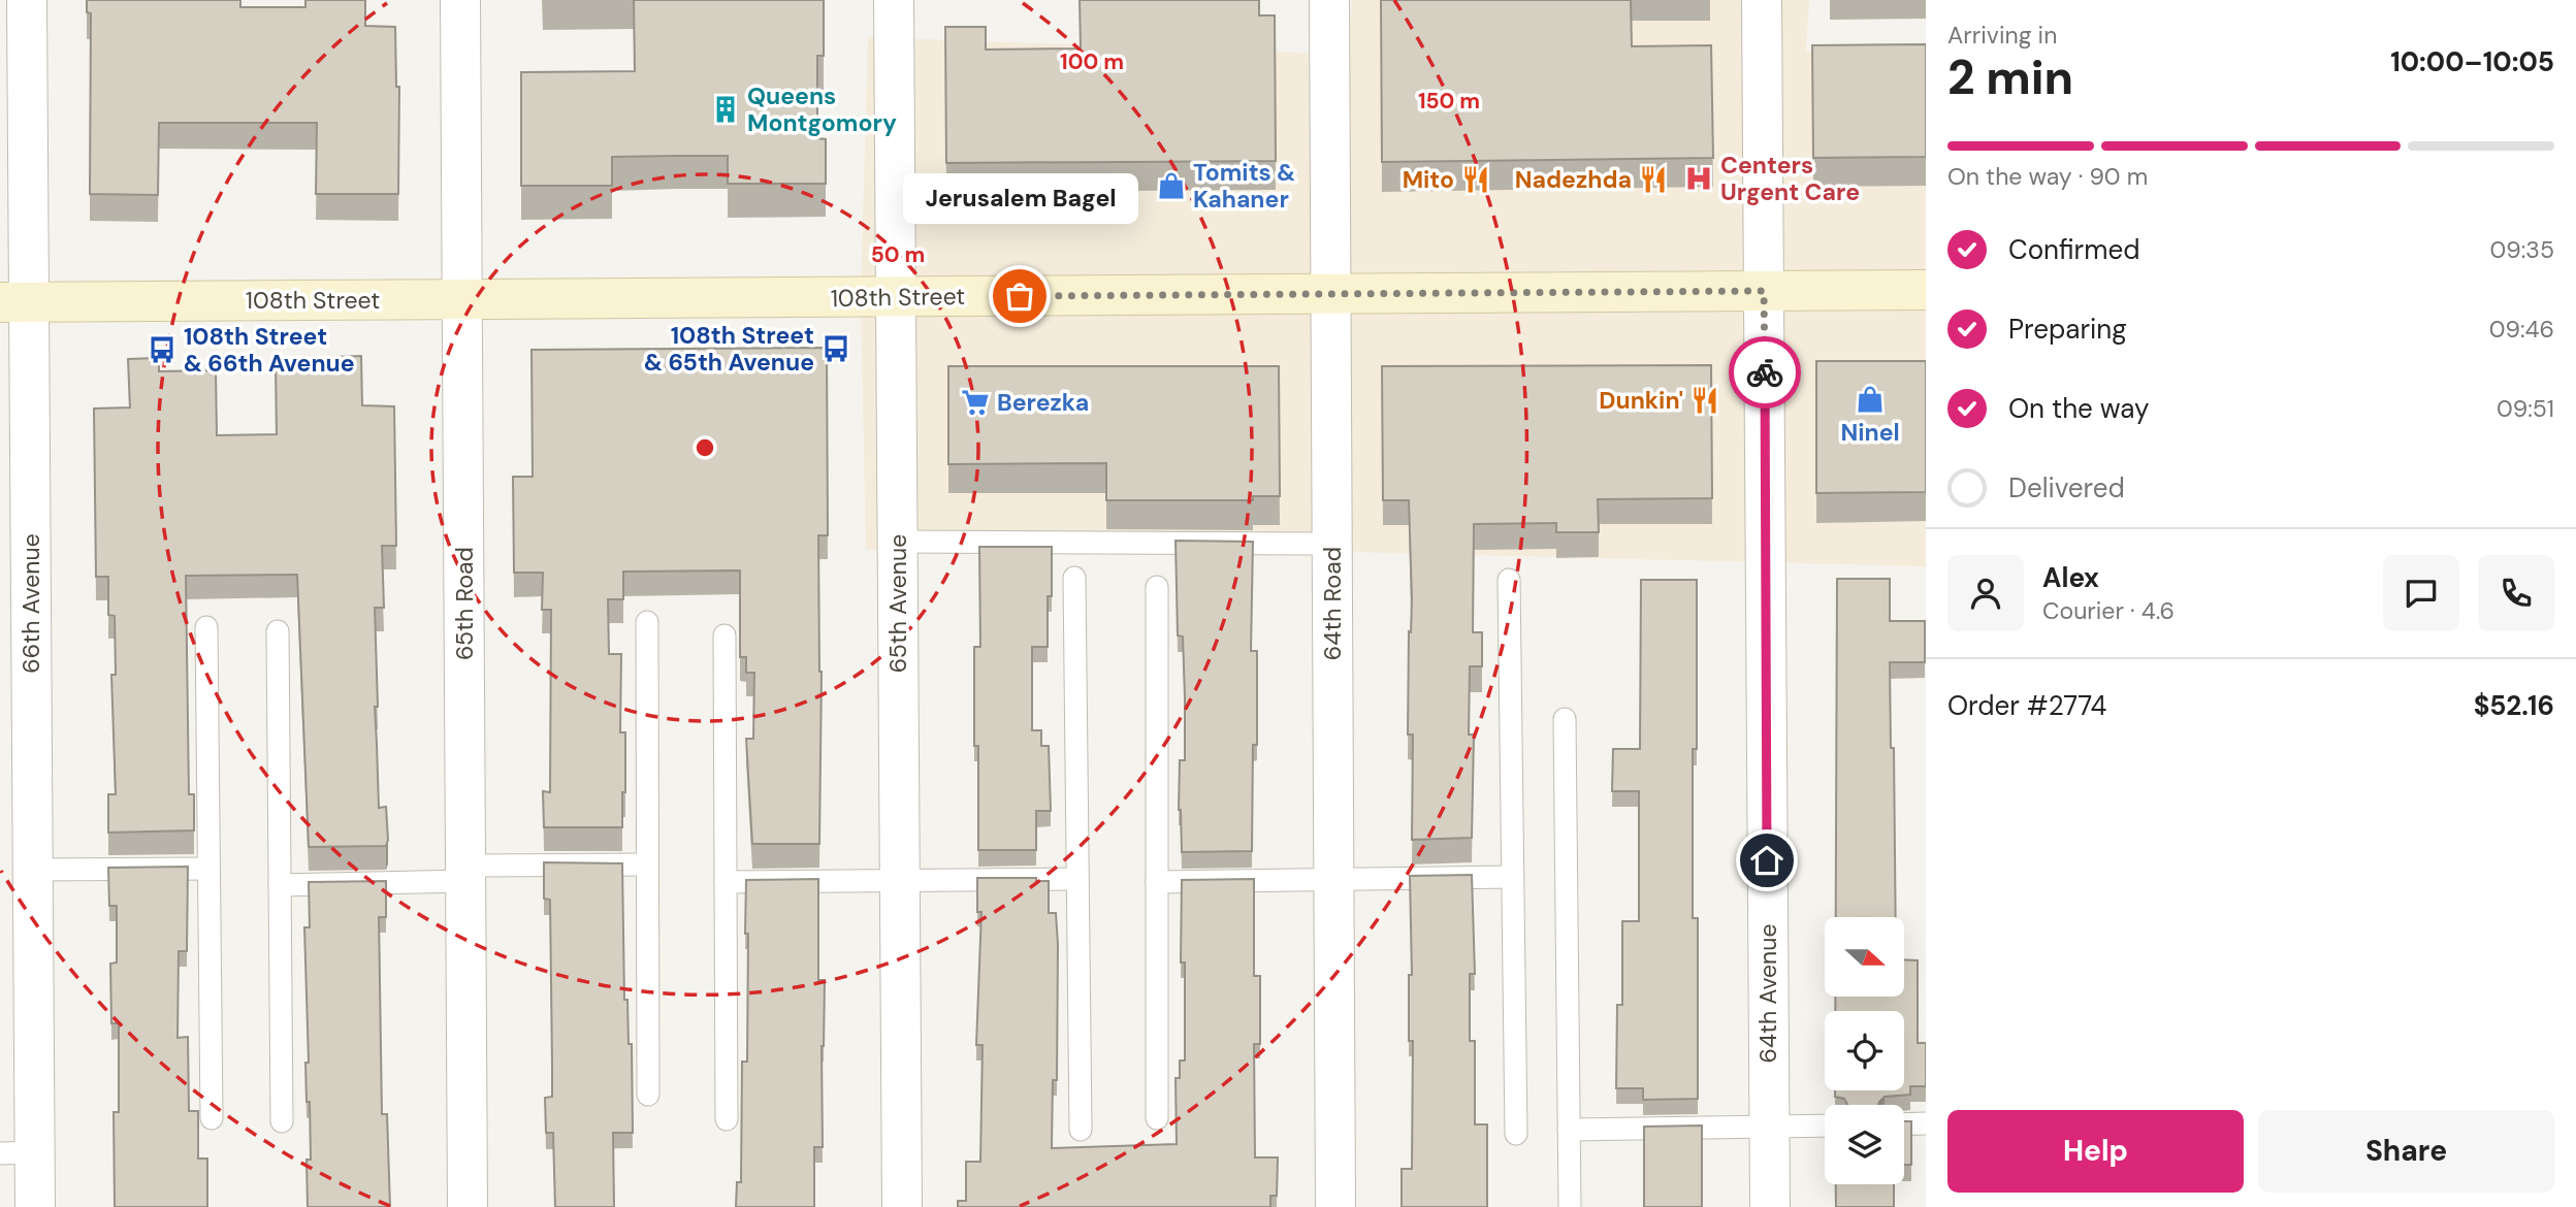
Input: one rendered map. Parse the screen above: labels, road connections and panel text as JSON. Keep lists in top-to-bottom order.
{
  "streets": {
    "main road": ["108th Street"],
    "street": [
      "66th Avenue",
      "65th Road",
      "65th Avenue",
      "64th Road",
      "64th Avenue"
    ]
  },
  "crossings": [
    ["108th Street", "66th Avenue"],
    ["108th Street", "65th Road"],
    ["108th Street", "65th Avenue"],
    ["108th Street", "64th Road"],
    ["108th Street", "64th Avenue"]
  ],
  "places": {
    "building": ["Queens Montgomory"],
    "hospital": ["Centers Urgent Care"],
    "restaurant": ["Mito", "Nadezhda", "Dunkin'"],
    "shop": ["Tomits & Kahaner", "Ninel"],
    "other": ["Jerusalem Bagel"],
    "bus stop": ["108th Street & 65th Avenue", "108th Street & 66th Avenue"],
    "supermarket": ["Berezka"]
  },
  "north": "right",
  "page": {
    "heading": ["2 min", "Arriving in", "10:00–10:05"],
    "panel": [
      "Alex",
      "Courier · 4.6",
      "Order #2774",
      "$52.16"
    ],
    "bar": "On the way · 90 m",
    "bubble": "Jerusalem Bagel",
    "list": [
      ["Confirmed", "09:35"],
      ["Preparing", "09:46"],
      ["On the way", "09:51"],
      "Delivered"
    ],
    "buttons": ["Help", "Share"]
  },
  "rings": ["100 m", "150 m", "50 m"]
}
